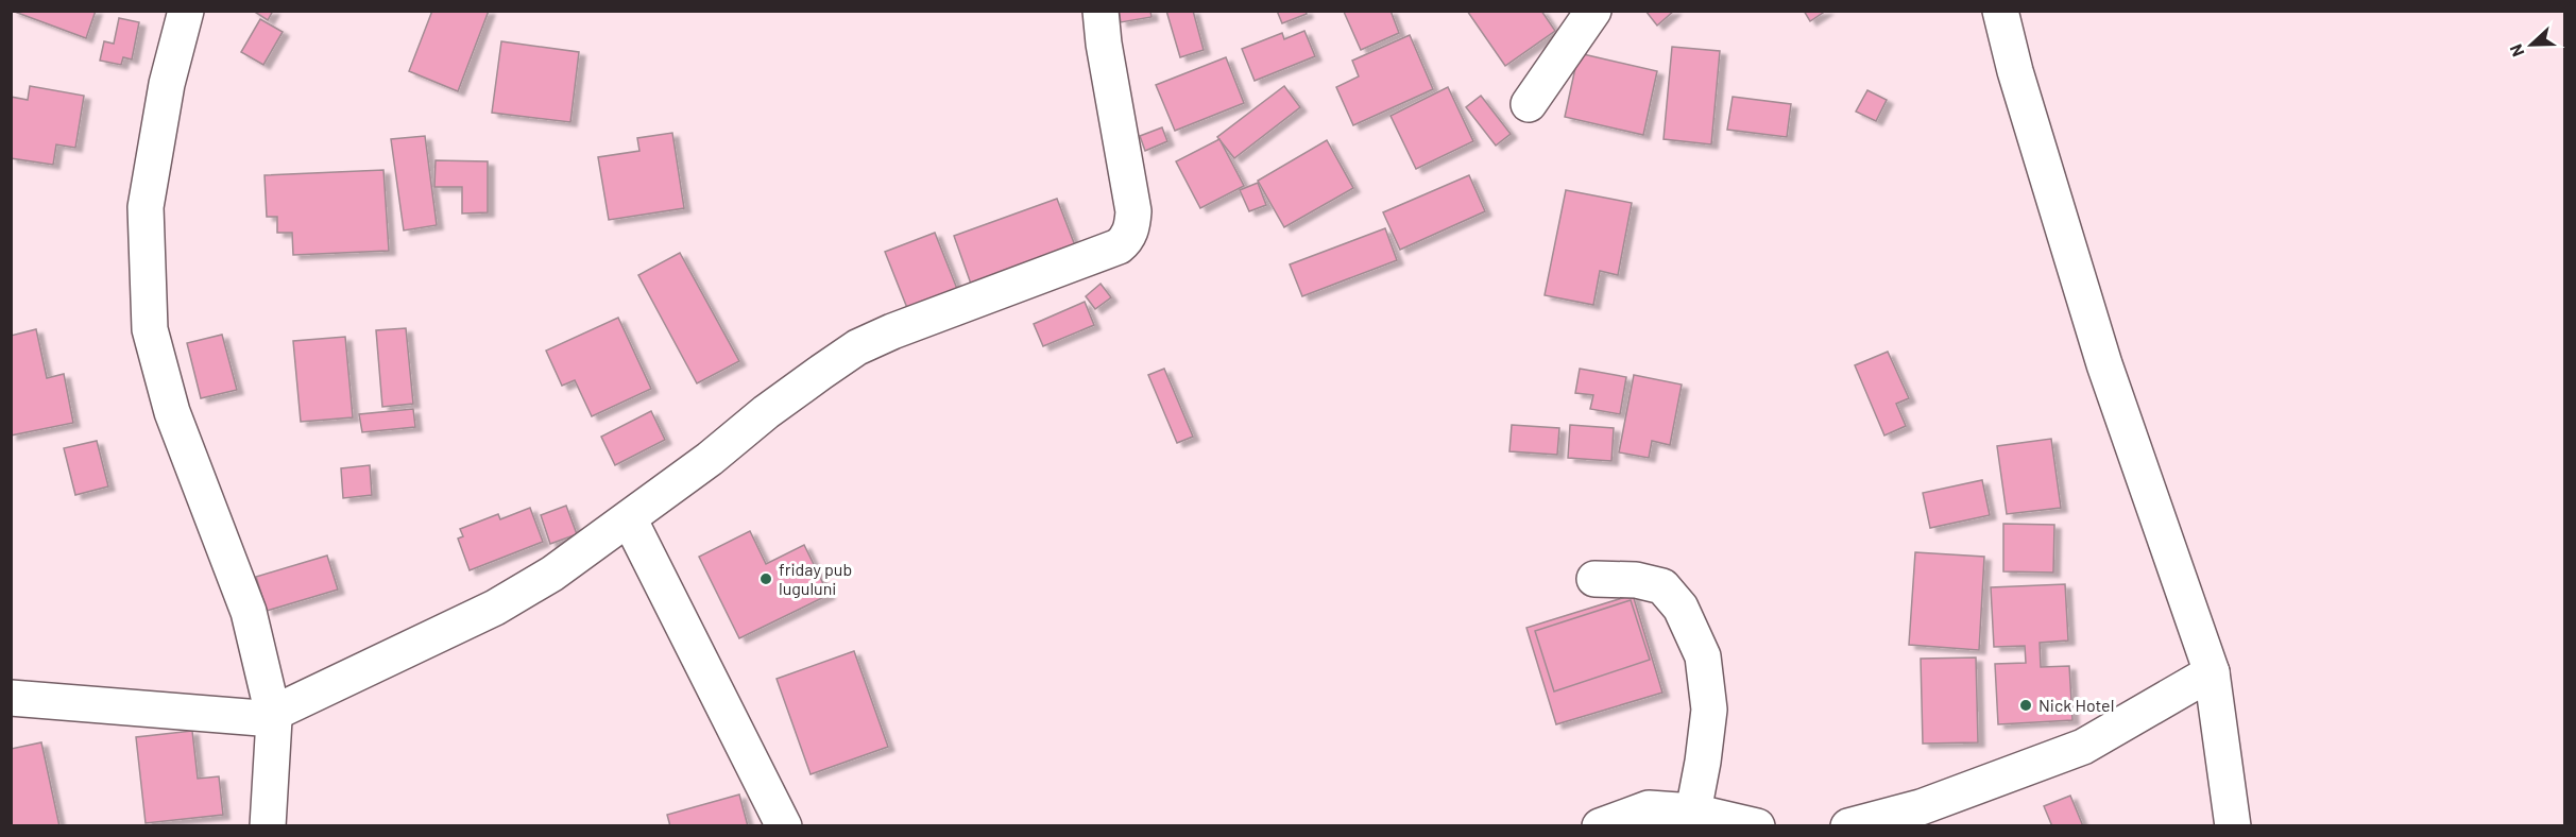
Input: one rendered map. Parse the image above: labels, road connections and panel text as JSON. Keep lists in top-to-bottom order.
{
  "places": ["friday pub luguluni", "Nick Hotel"],
  "north": "left"
}
